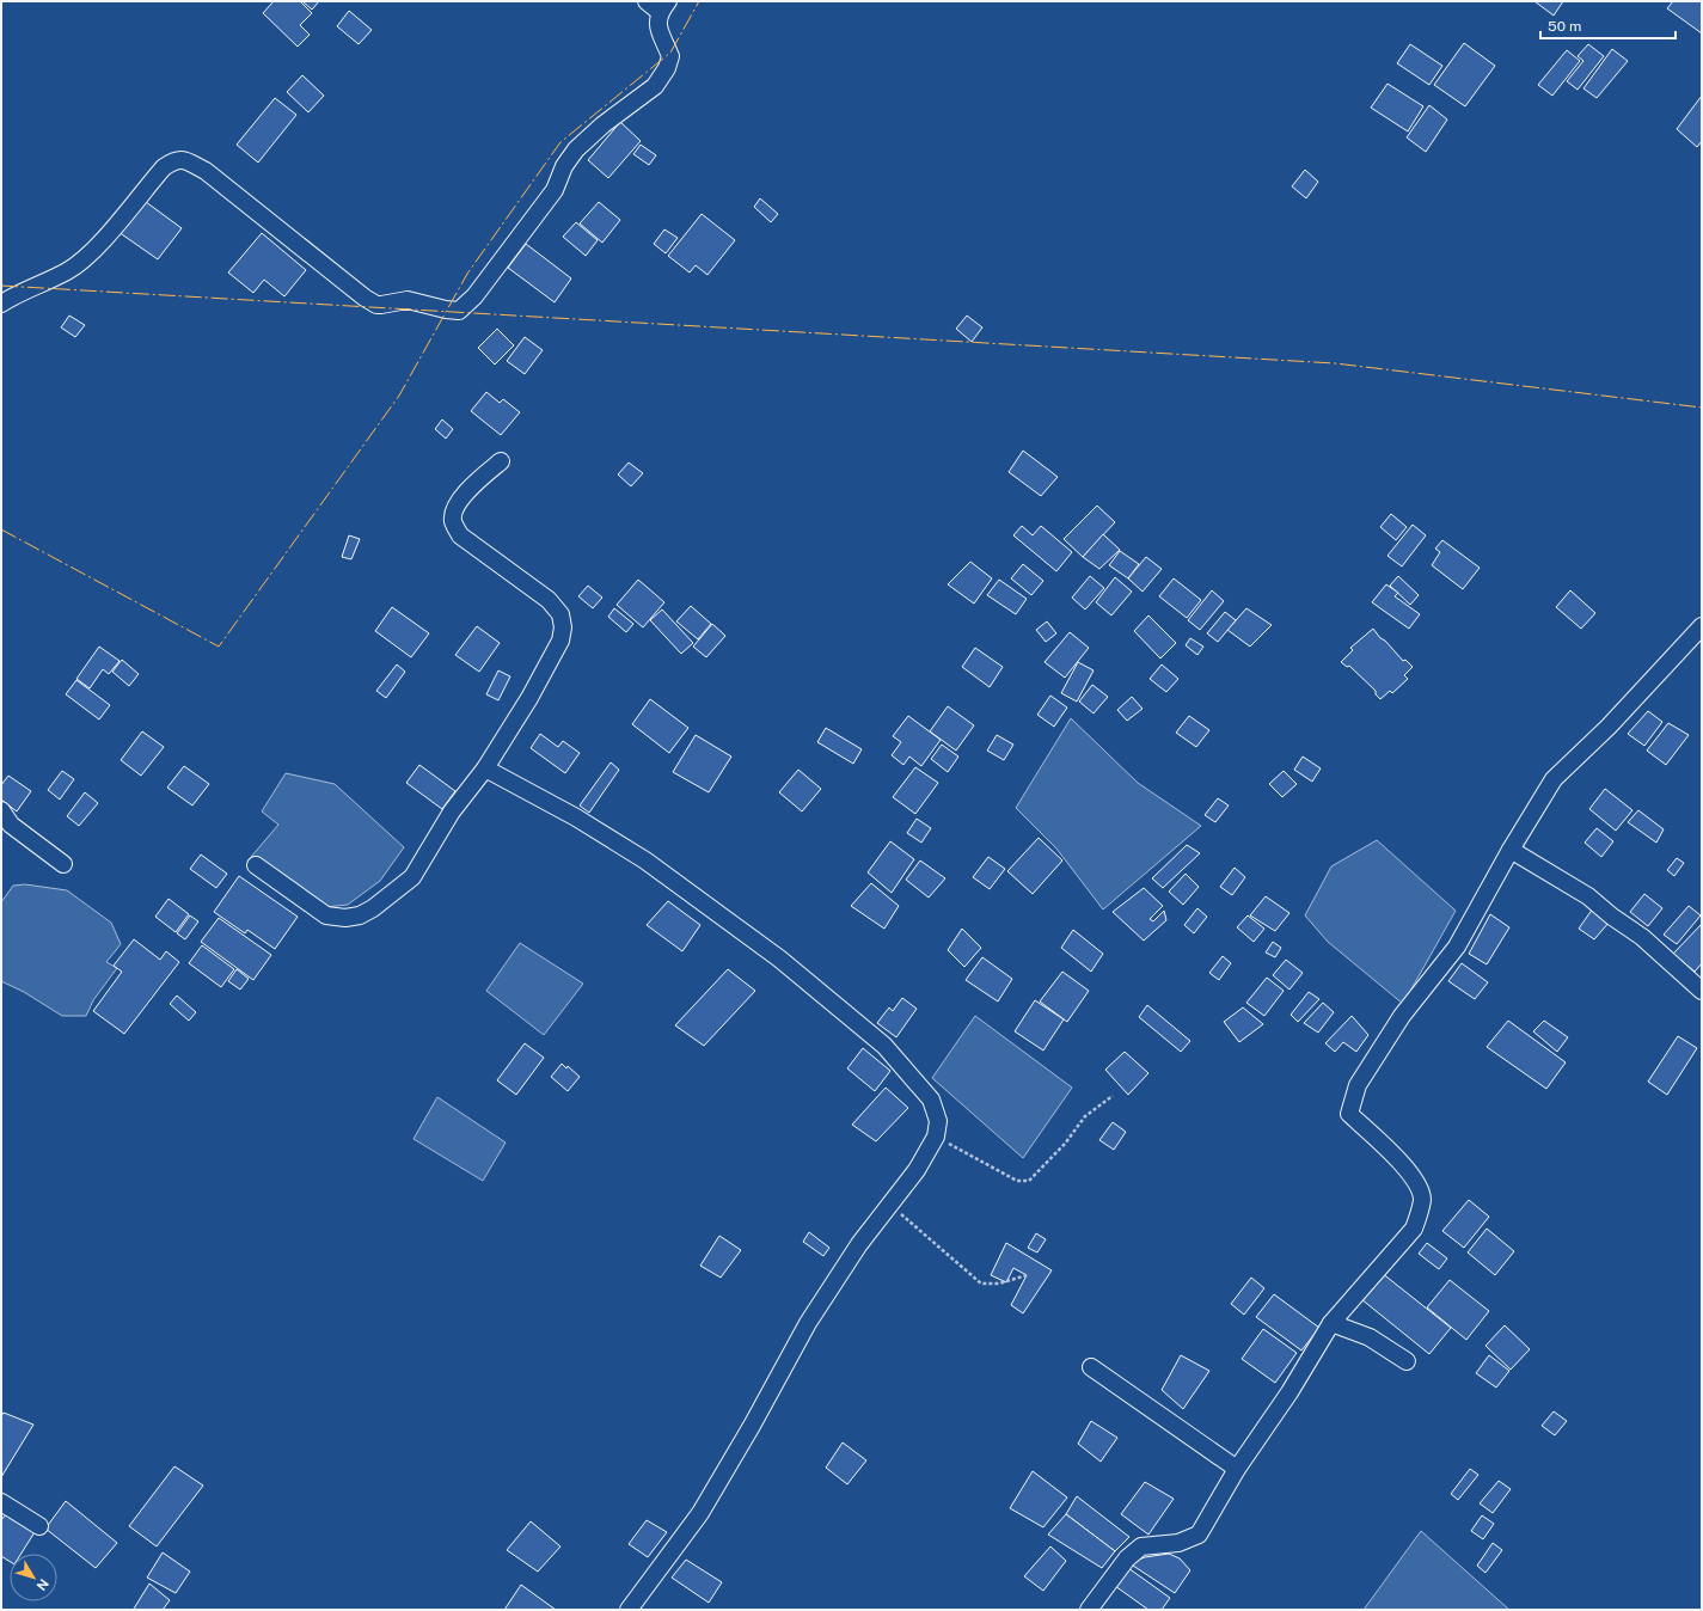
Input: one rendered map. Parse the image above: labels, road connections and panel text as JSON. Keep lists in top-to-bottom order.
{
  "scale_bar": "50 m",
  "north": "bottom right"
}
